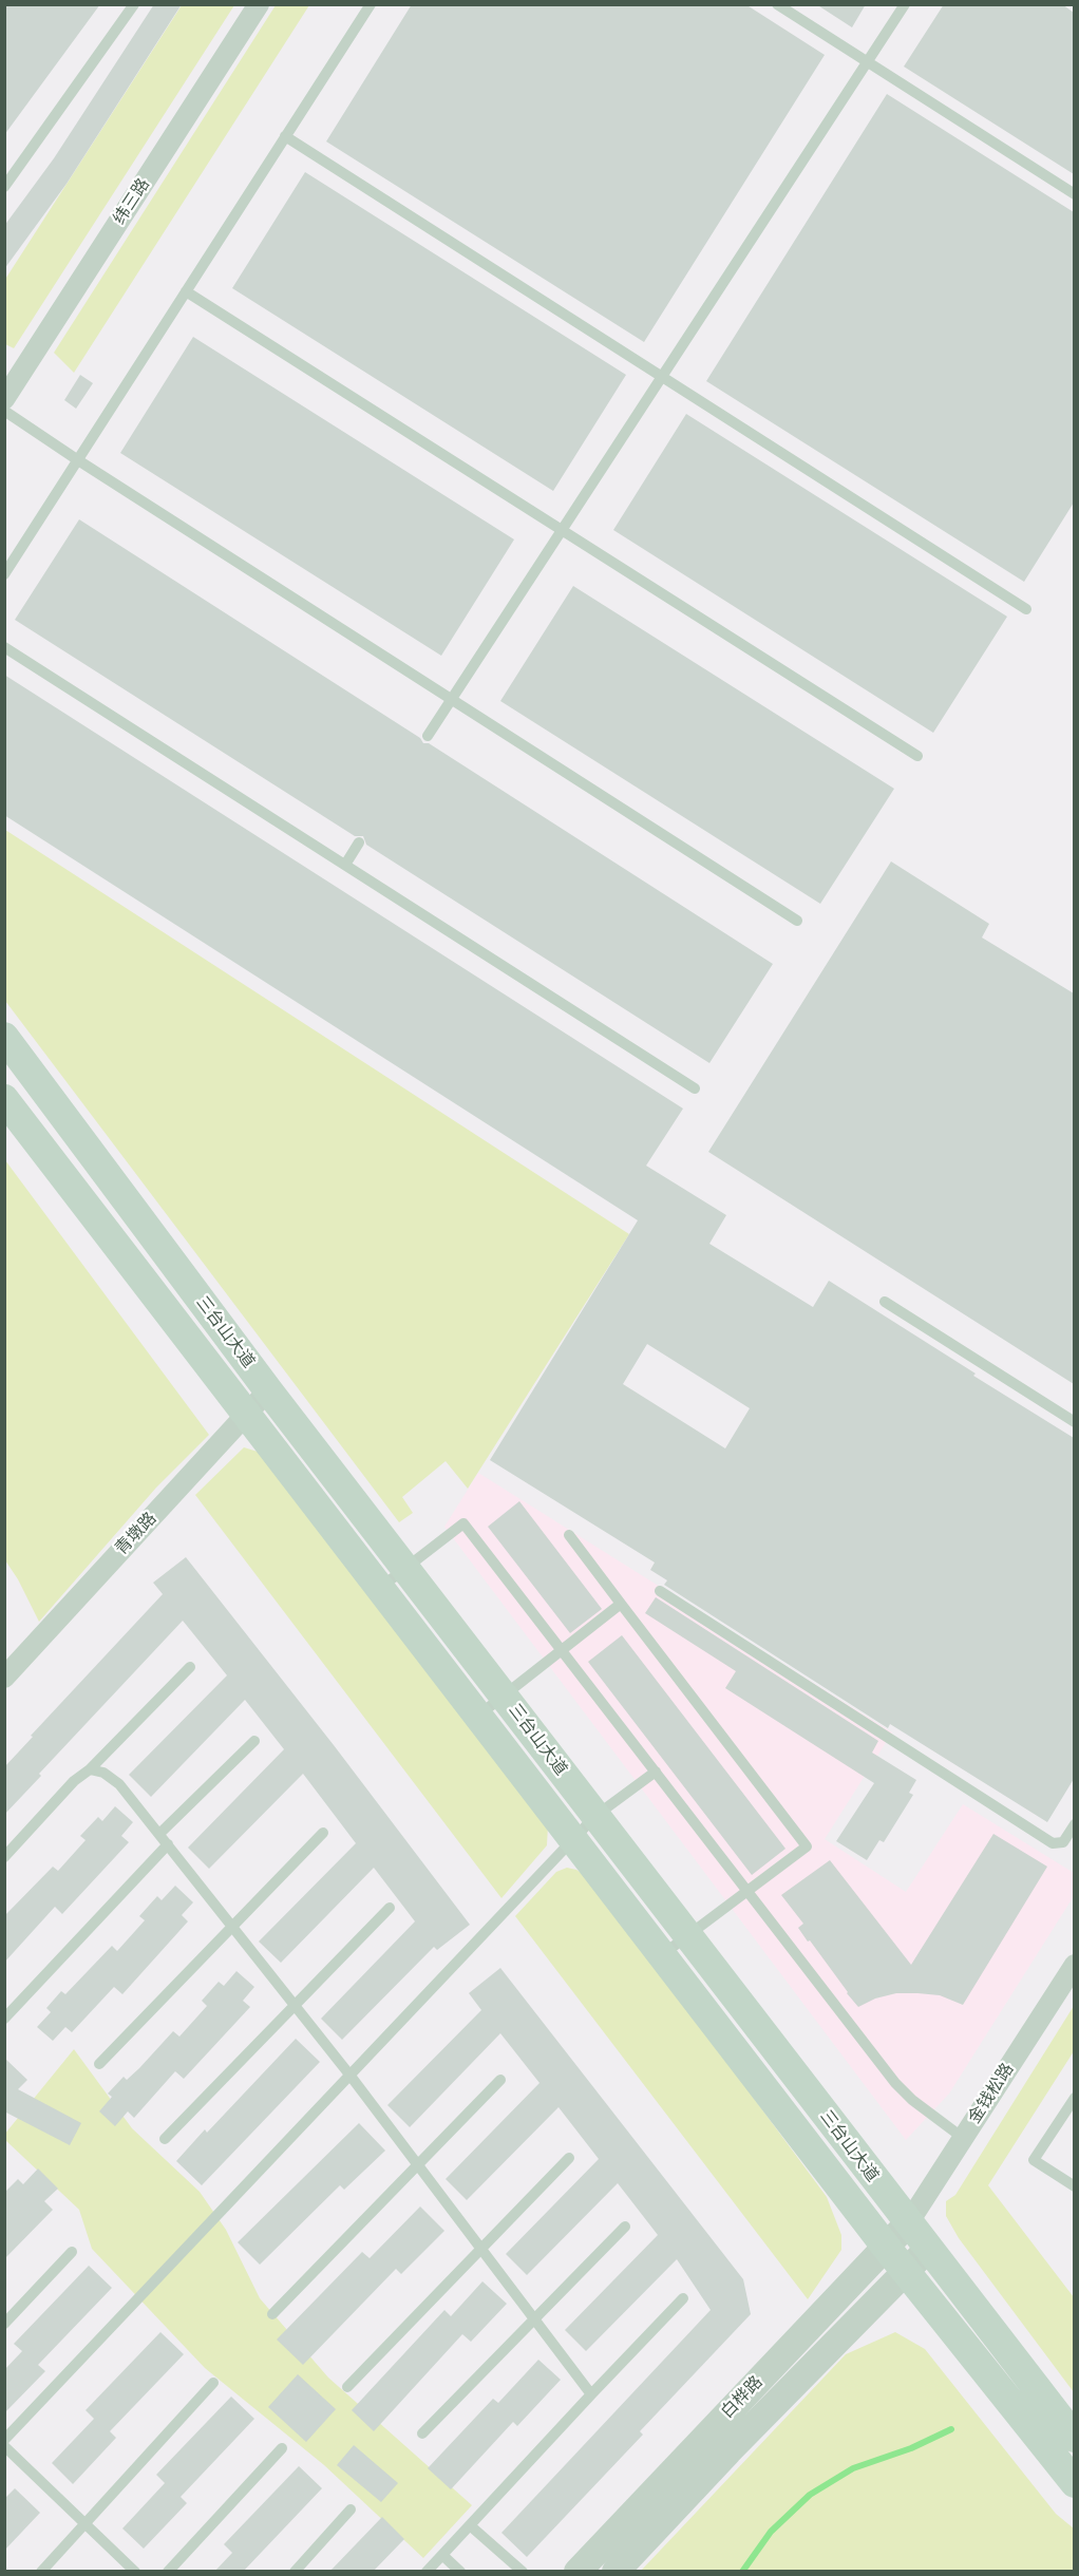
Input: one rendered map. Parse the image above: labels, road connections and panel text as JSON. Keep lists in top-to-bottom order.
{
  "streets": {
    "main road": ["三台山大道"],
    "street": [
      "纬三路",
      "青墩路",
      "金钱松路",
      "白桦路"
    ]
  },
  "crossings": [
    ["三台山大道", "青墩路"],
    ["三台山大道", "金钱松路"],
    ["三台山大道", "白桦路"],
    ["金钱松路", "白桦路"]
  ]
}
